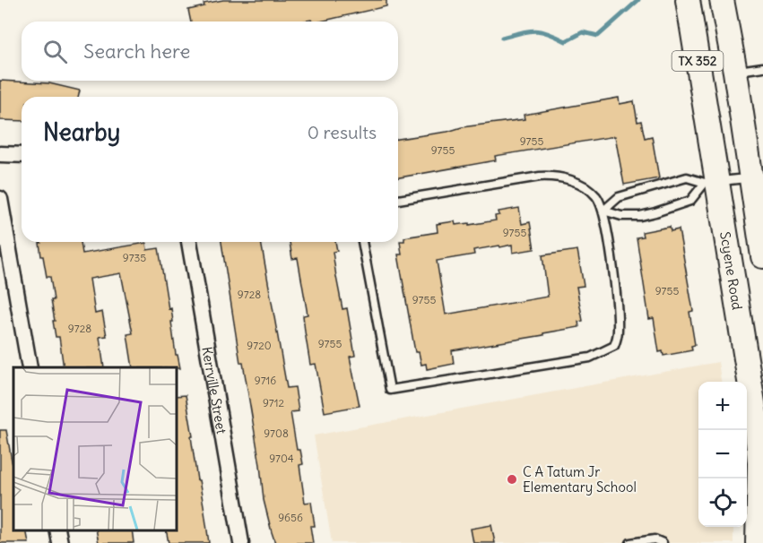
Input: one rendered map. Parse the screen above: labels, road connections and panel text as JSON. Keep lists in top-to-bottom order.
{
  "streets": {
    "main road": ["TX 352", "Scyene Road"],
    "street": ["Kerrville Street"]
  },
  "places": ["C A Tatum Jr Elementary School"],
  "house_numbers": [
    "9755",
    "9755",
    "9755",
    "9735",
    "9755",
    "9728",
    "9755",
    "9728",
    "9755",
    "9720",
    "9716",
    "9712",
    "9708",
    "9704",
    "9656"
  ],
  "page": {
    "search": "Search here",
    "heading": ["Nearby", "0 results"],
    "map_buttons": ["+", "−"]
  }
}
